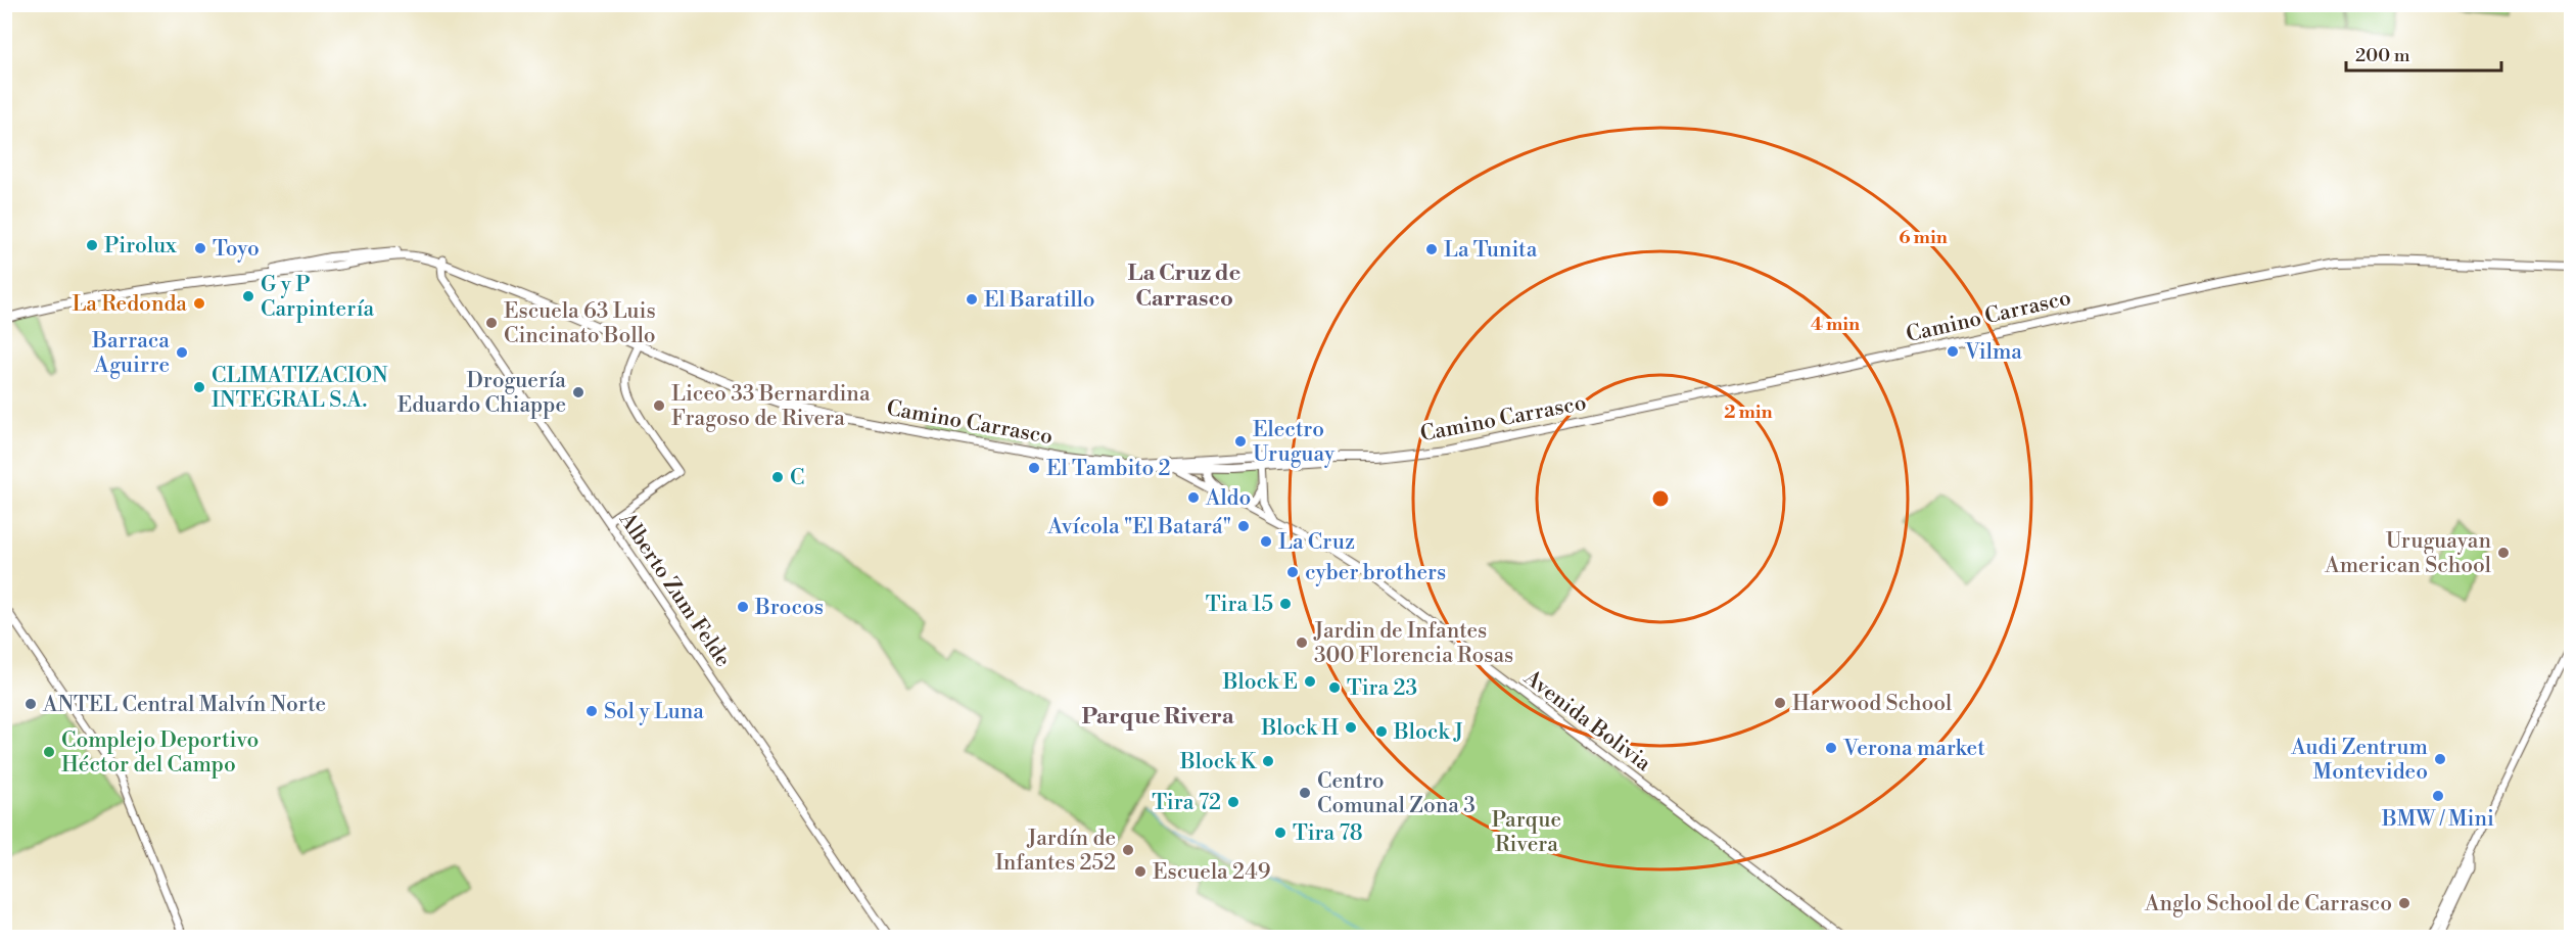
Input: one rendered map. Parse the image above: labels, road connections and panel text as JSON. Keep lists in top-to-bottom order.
{
  "streets": {
    "main road": ["Camino Carrasco"],
    "street": ["Alberto Zum Felde", "Avenida Bolivia"]
  },
  "crossings": [
    ["Camino Carrasco", "Alberto Zum Felde"],
    ["Camino Carrasco", "Avenida Bolivia"]
  ],
  "districts": ["La Cruz de Carrasco", "Parque Rivera"],
  "parks": ["Parque Rivera"],
  "places": [
    "Pirolux",
    "Toyo",
    "La Tunita",
    "G y P Carpintería",
    "El Baratillo",
    "La Redonda",
    "Escuela 63 Luis Cincinato Bollo",
    "Vilma",
    "Barraca Aguirre",
    "CLIMATIZACION INTEGRAL S.A.",
    "Droguería Eduardo Chiappe",
    "Liceo 33 Bernardina Fragoso de Rivera",
    "Electro Uruguay",
    "El Tambito 2",
    "C",
    "Aldo",
    "Avícola \"El Batará\"",
    "La Cruz",
    "Uruguayan American School",
    "cyber brothers",
    "Tira 15",
    "Brocos",
    "Jardin de Infantes 300 Florencia Rosas",
    "Block E",
    "Tira 23",
    "Harwood School",
    "ANTEL Central Malvín Norte",
    "Sol y Luna",
    "Block H",
    "Block J",
    "Verona market",
    "Complejo Deportivo Héctor del Campo",
    "Audi Zentrum Montevideo",
    "Block K",
    "Centro Comunal Zona 3",
    "BMW / Mini",
    "Tira 72",
    "Tira 78",
    "Jardín de Infantes 252",
    "Escuela 249",
    "Anglo School de Carrasco"
  ],
  "scale_bar": "200 m",
  "rings": ["6 min", "4 min", "2 min"]
}
